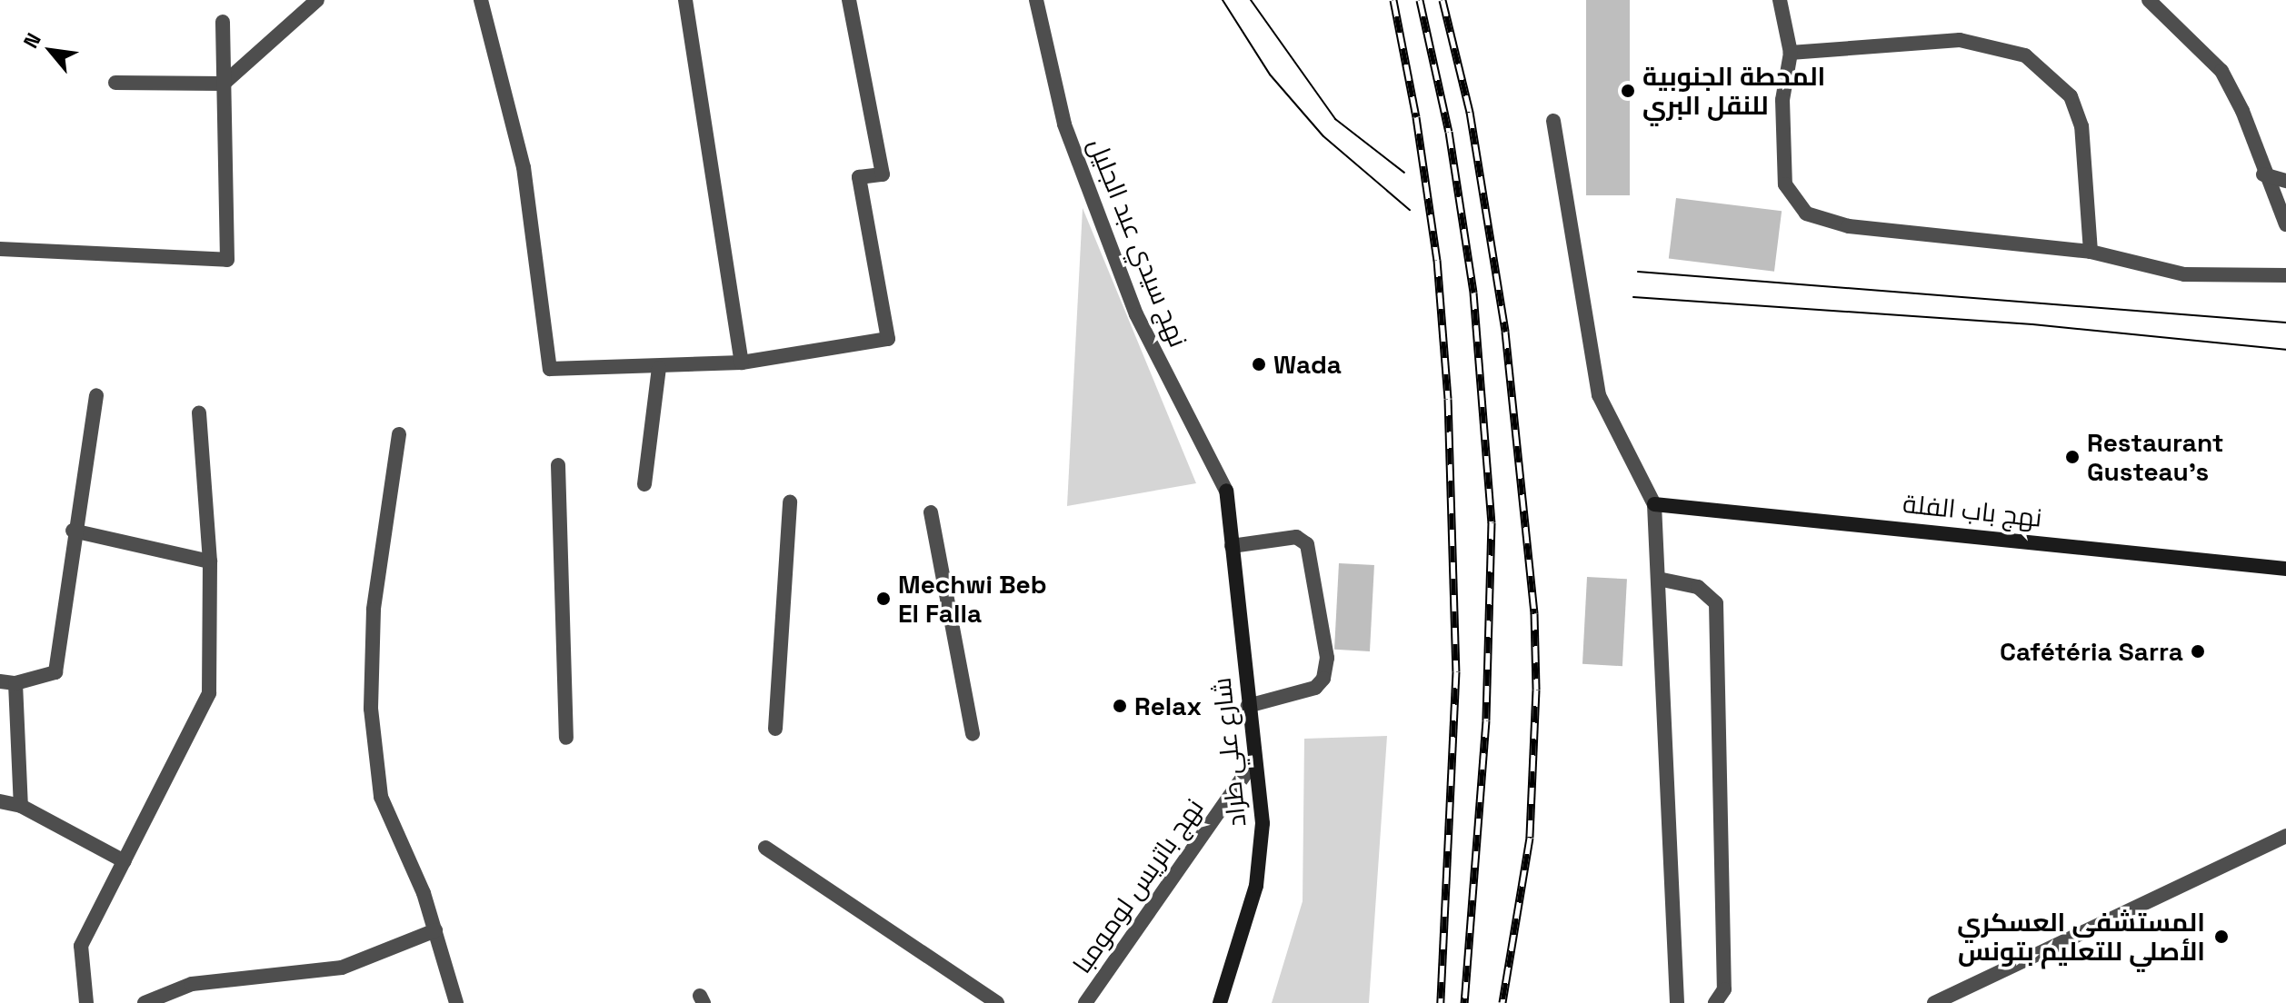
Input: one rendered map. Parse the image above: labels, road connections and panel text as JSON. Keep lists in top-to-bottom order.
{
  "streets": {
    "street": [
      "نهج سيدي عبد الجليل",
      "نهج باب الفلة",
      "شارع علي طراد",
      "نهج باتريس لومومبا"
    ]
  },
  "crossings": [
    ["نهج سيدي عبد الجليل", "شارع علي طراد"],
    ["شارع علي طراد", "نهج باتريس لومومبا"]
  ],
  "places": [
    "المحطة الجنوبية للنقل البري",
    "Wada",
    "Restaurant Gusteau's",
    "Mechwi Beb El Falla",
    "Cafétéria Sarra",
    "Relax",
    "المستشفى العسكري الأصلي للتعليم بتونس"
  ],
  "north": "top left"
}
